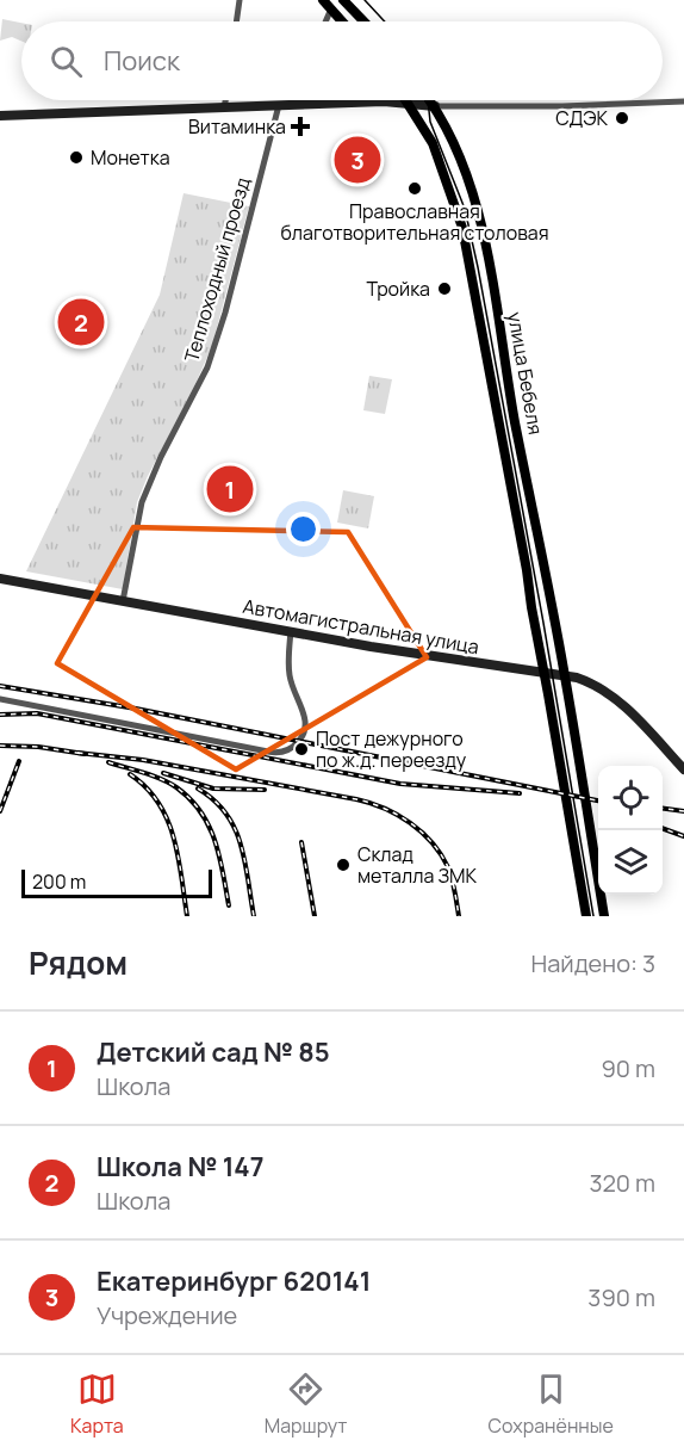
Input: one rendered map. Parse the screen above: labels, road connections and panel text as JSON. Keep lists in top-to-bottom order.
{
  "streets": {
    "main road": ["улица Бебеля", "Автомагистральная улица"],
    "street": ["Теплоходный проезд"]
  },
  "crossings": [
    ["Теплоходный проезд", "Автомагистральная улица"],
    ["улица Бебеля", "Автомагистральная улица"]
  ],
  "places": {
    "other": [
      "СДЭК",
      "Монетка",
      "Православная благотворительная столовая",
      "Тройка",
      "Пост дежурного по ж.д. переезду",
      "Склад металла ЗМК"
    ],
    "health": ["Витаминка"]
  },
  "scale_bar": "200 m",
  "page": {
    "search": "Поиск",
    "pins": ["3", "2", "1"],
    "scale": "200 m",
    "heading": ["Рядом", "Найдено: 3"],
    "list": [
      {
        "mark": "1",
        "name": "Детский сад № 85",
        "note": "Школа",
        "value": "90 m"
      },
      {
        "mark": "2",
        "name": "Школа № 147",
        "note": "Школа",
        "value": "320 m"
      },
      {
        "mark": "3",
        "name": "Екатеринбург 620141",
        "note": "Учреждение",
        "value": "390 m"
      }
    ],
    "nav": ["Карта", "Маршрут", "Сохранённые"]
  }
}
